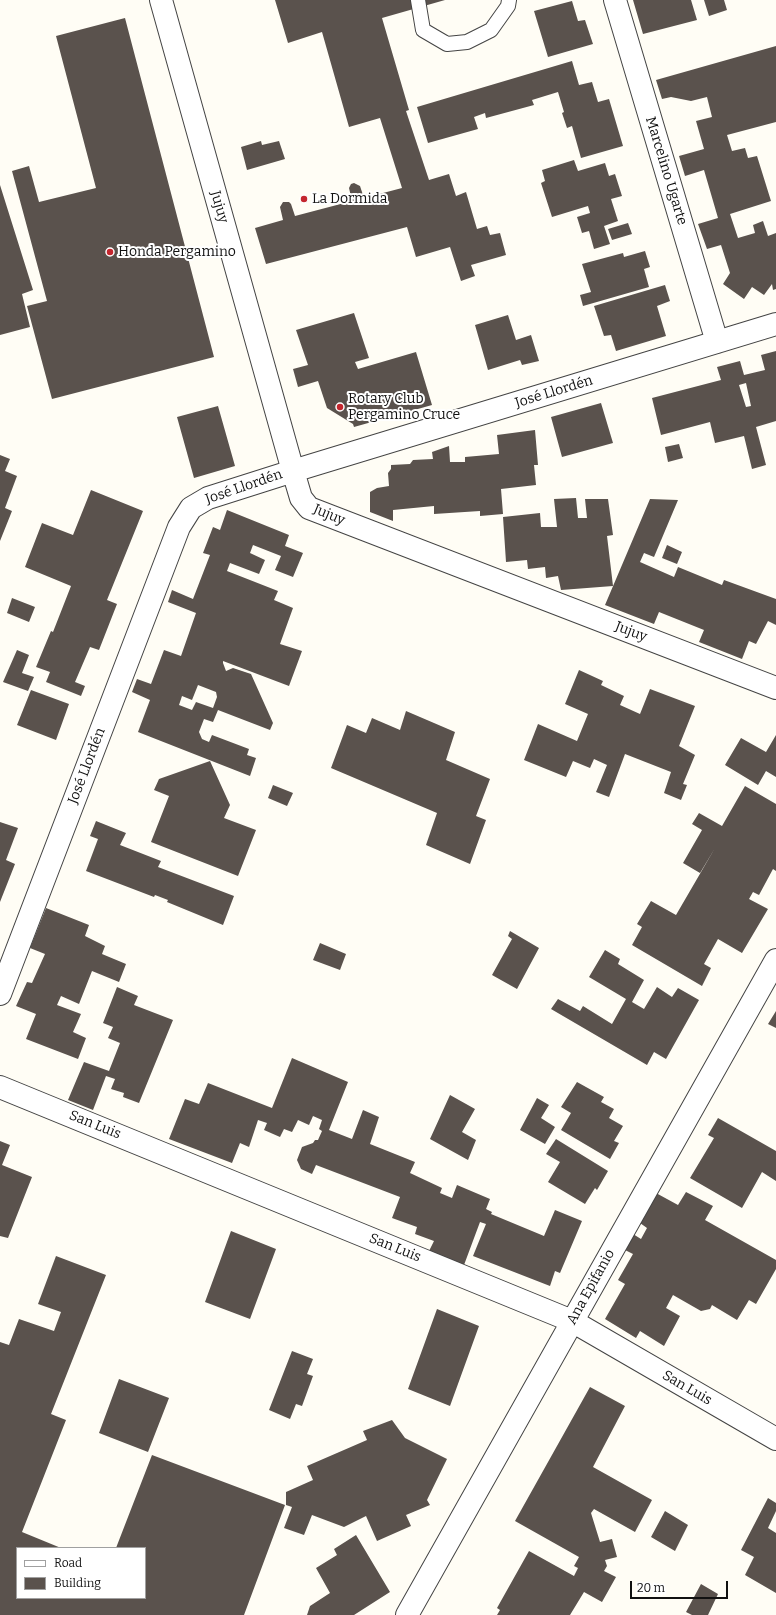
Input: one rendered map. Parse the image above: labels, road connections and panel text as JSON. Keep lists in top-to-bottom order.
{
  "streets": {
    "street": [
      "Marcelino Ugarte",
      "Jujuy",
      "José Llordén",
      "San Luis",
      "Ana Epifanio"
    ]
  },
  "crossings": [
    ["Marcelino Ugarte", "José Llordén"],
    ["Jujuy", "José Llordén"],
    ["San Luis", "Ana Epifanio"]
  ],
  "places": ["La Dormida", "Honda Pergamino", "Rotary Club Pergamino Cruce"],
  "legend": ["Road", "Building"],
  "scale_bar": "20 m"
}
